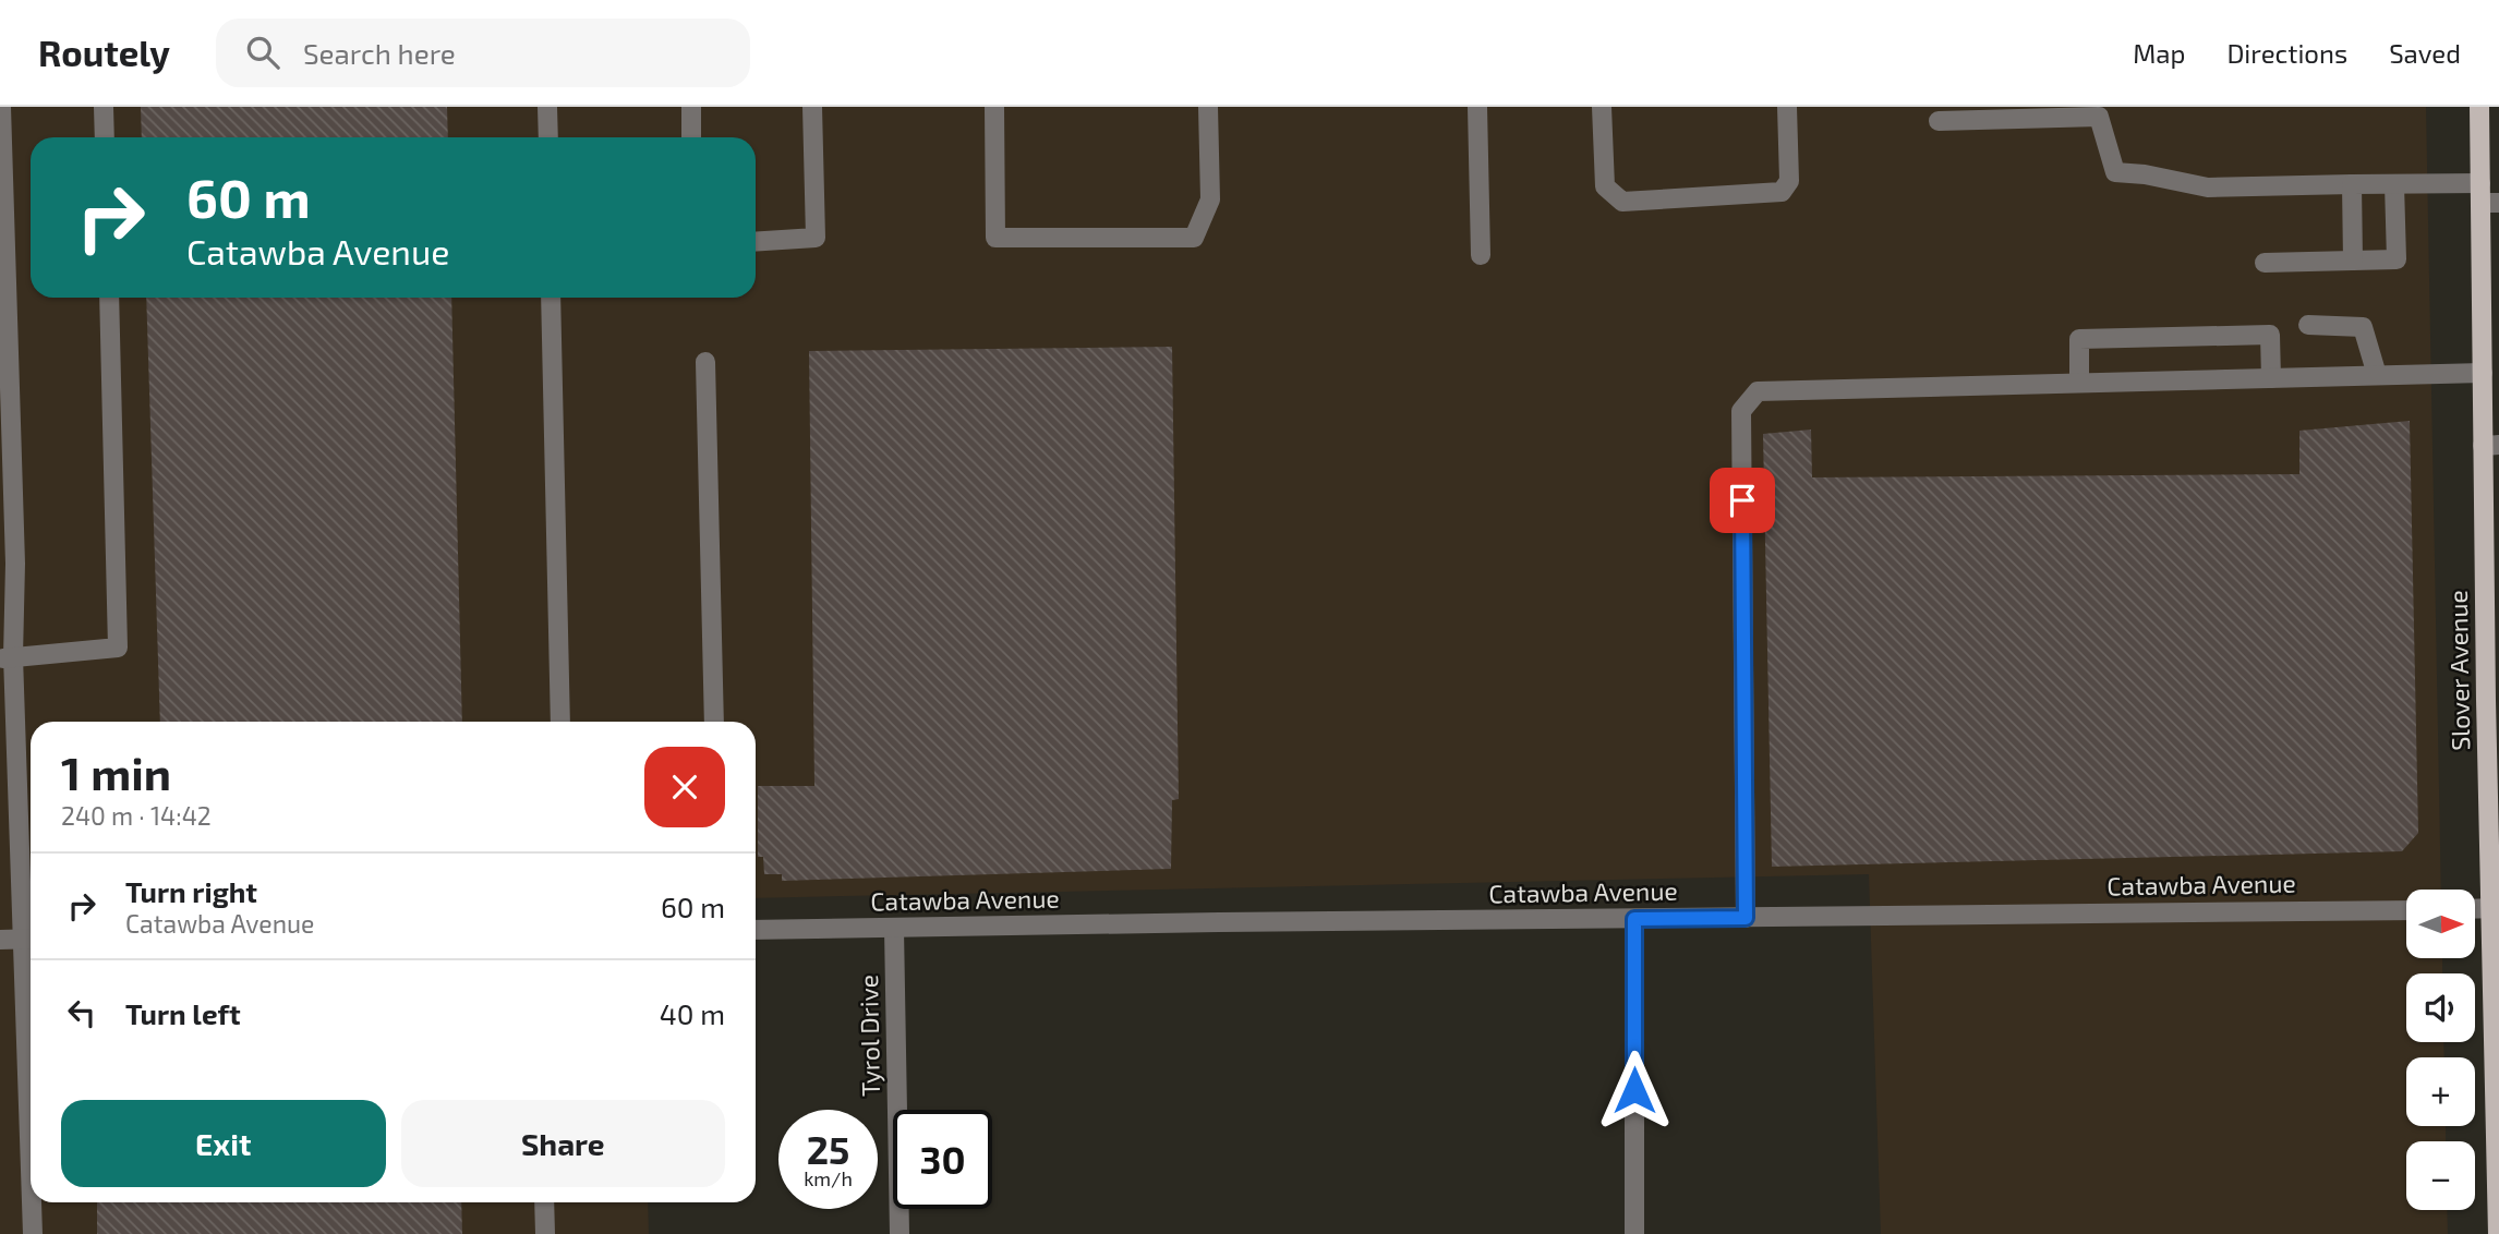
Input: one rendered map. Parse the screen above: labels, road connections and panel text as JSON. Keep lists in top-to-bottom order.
{
  "streets": {
    "main road": ["Slover Avenue"],
    "street": ["Catawba Avenue", "Tyrol Drive"]
  },
  "crossings": [
    ["Catawba Avenue", "Tyrol Drive"]
  ],
  "north": "right",
  "page": {
    "header": "Routely",
    "search": "Search here",
    "nav": ["Map", "Directions", "Saved"],
    "turn": ["60 m", "Catawba Avenue"],
    "heading": ["1 min", "240 m · 14:42"],
    "list": [
      {
        "name": "Turn right",
        "note": "Catawba Avenue",
        "value": "60 m"
      },
      {
        "name": "Turn left",
        "value": "40 m"
      }
    ],
    "map_buttons": ["+", "−"],
    "buttons": ["Exit", "Share"],
    "speed": "25 km/h",
    "limit": "30"
  }
}
